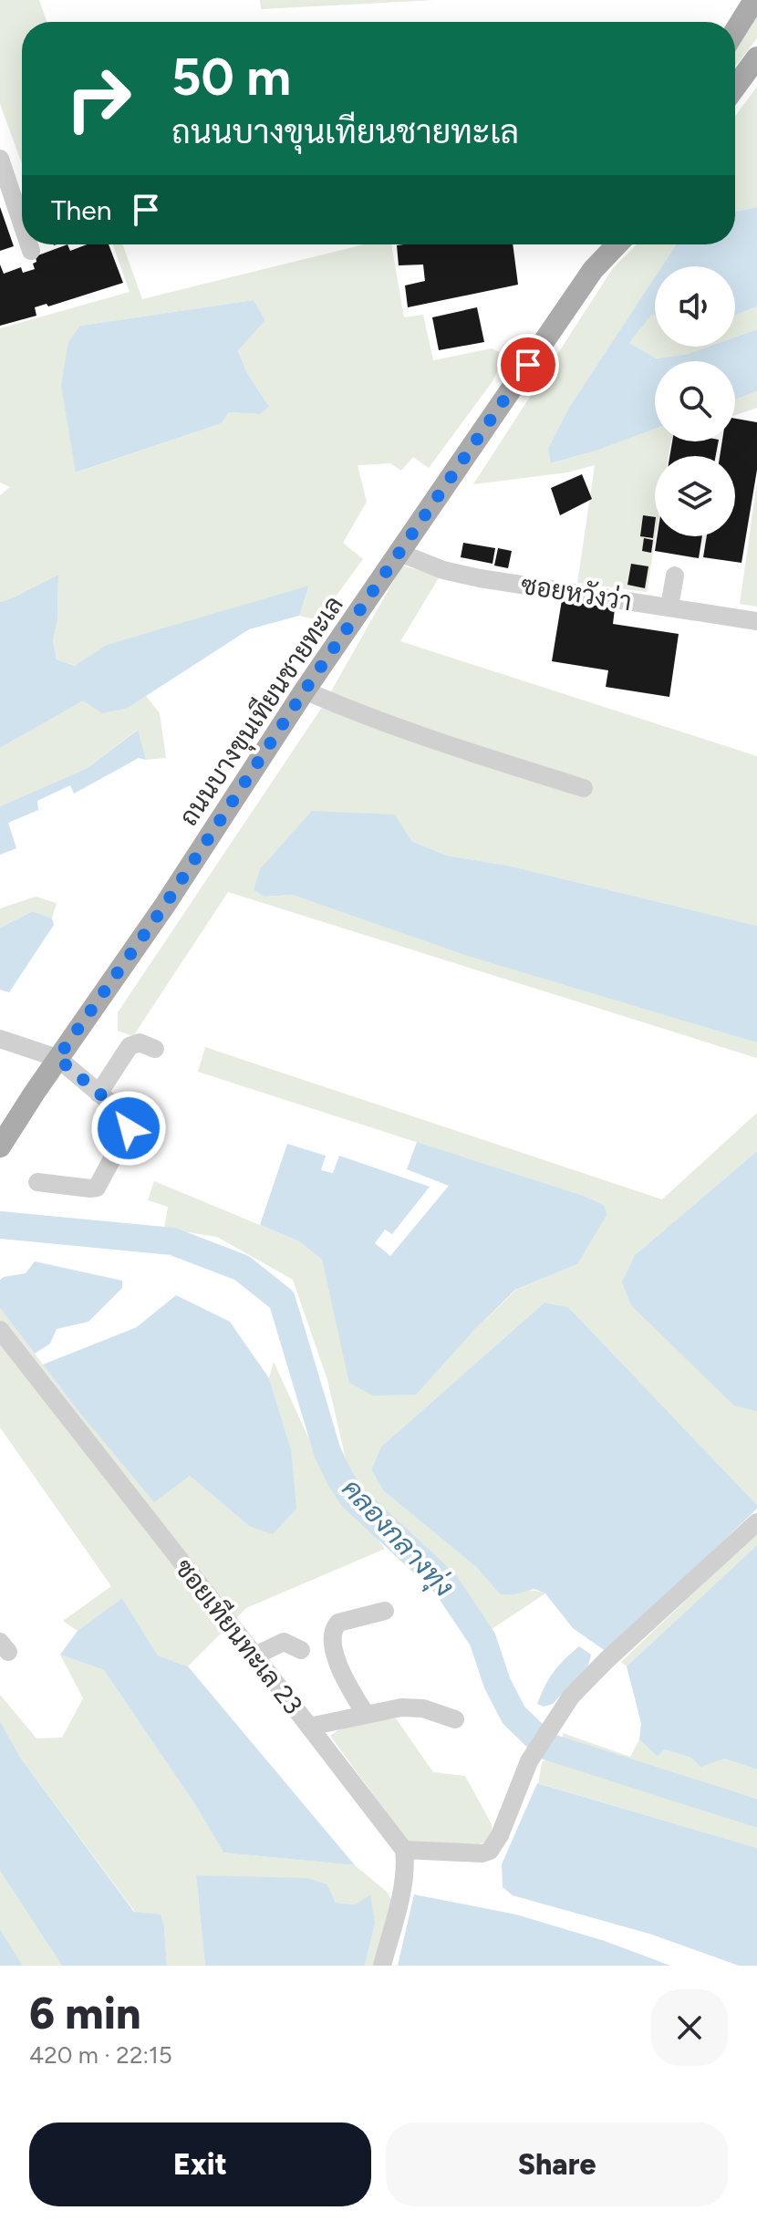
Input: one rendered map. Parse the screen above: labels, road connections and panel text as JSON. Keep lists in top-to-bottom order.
{
  "streets": {
    "main road": ["ถนนบางขุนเทียนชายทะเล"],
    "street": ["ซอยหวังว่า", "ซอยเทียนทะเล 23"]
  },
  "crossings": [
    ["ซอยหวังว่า", "ถนนบางขุนเทียนชายทะเล"]
  ],
  "water": ["คลองกลางทุ่ง"],
  "page": {
    "turn": ["50 m", "ถนนบางขุนเทียนชายทะเล"],
    "then": "Then",
    "heading": ["6 min", "420 m · 22:15"],
    "buttons": ["Exit", "Share"]
  }
}
